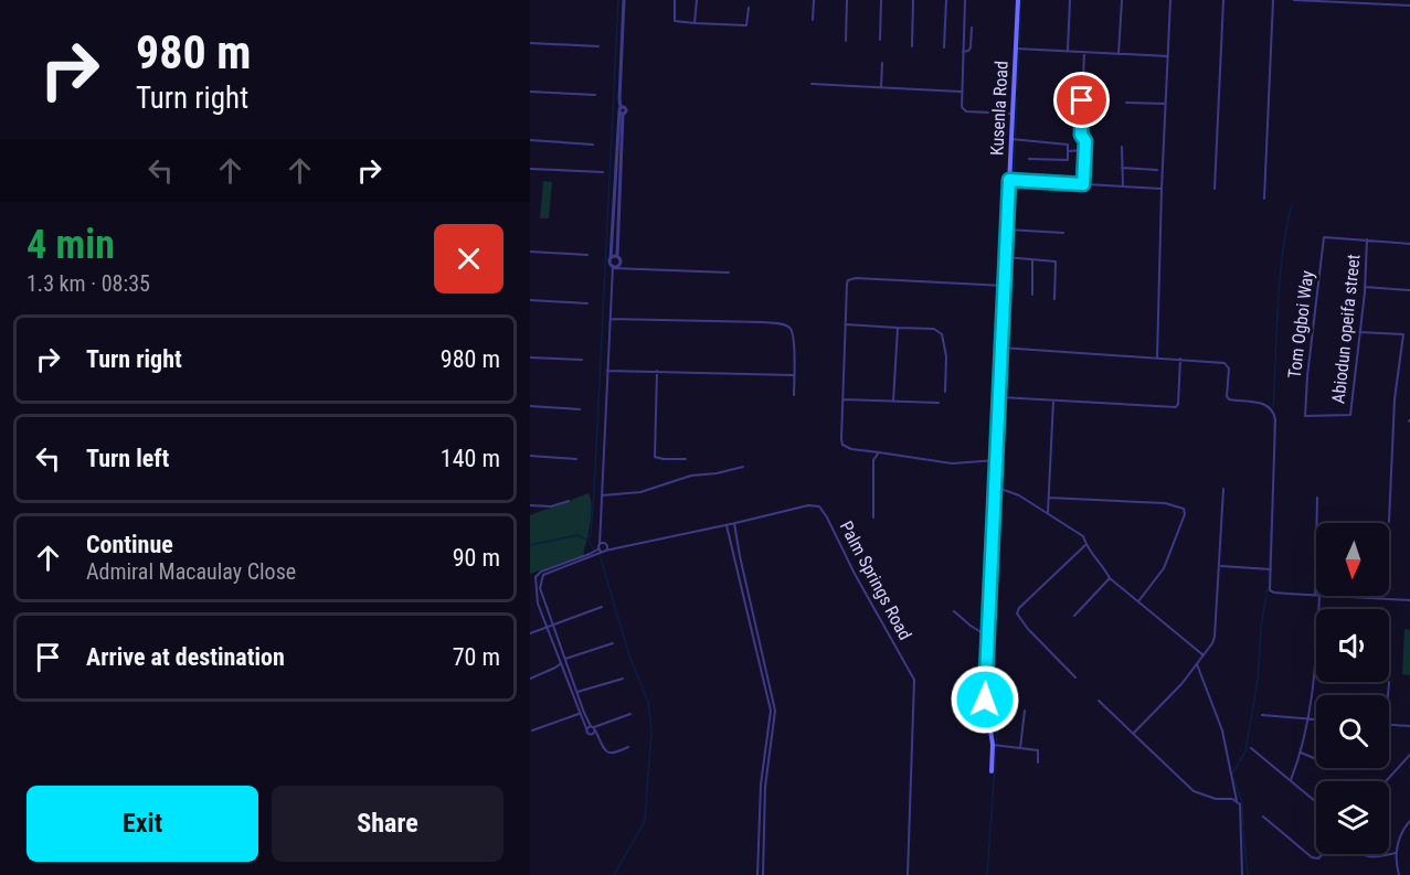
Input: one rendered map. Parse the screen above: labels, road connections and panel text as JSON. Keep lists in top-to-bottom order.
{
  "streets": {
    "main road": ["Kusenla Road"],
    "street": ["Tom Ogboi Way", "Abiodun opeifa street", "Palm Springs Road"]
  },
  "crossings": [
    ["Tom Ogboi Way", "Abiodun opeifa street"]
  ],
  "north": "bottom",
  "page": {
    "turn": ["980 m", "Turn right"],
    "heading": ["4 min", "1.3 km · 08:35"],
    "list": [
      {
        "name": "Turn right",
        "value": "980 m"
      },
      {
        "name": "Turn left",
        "value": "140 m"
      },
      {
        "name": "Continue",
        "note": "Admiral Macaulay Close",
        "value": "90 m"
      },
      {
        "name": "Arrive at destination",
        "value": "70 m"
      }
    ],
    "buttons": ["Exit", "Share"]
  }
}
